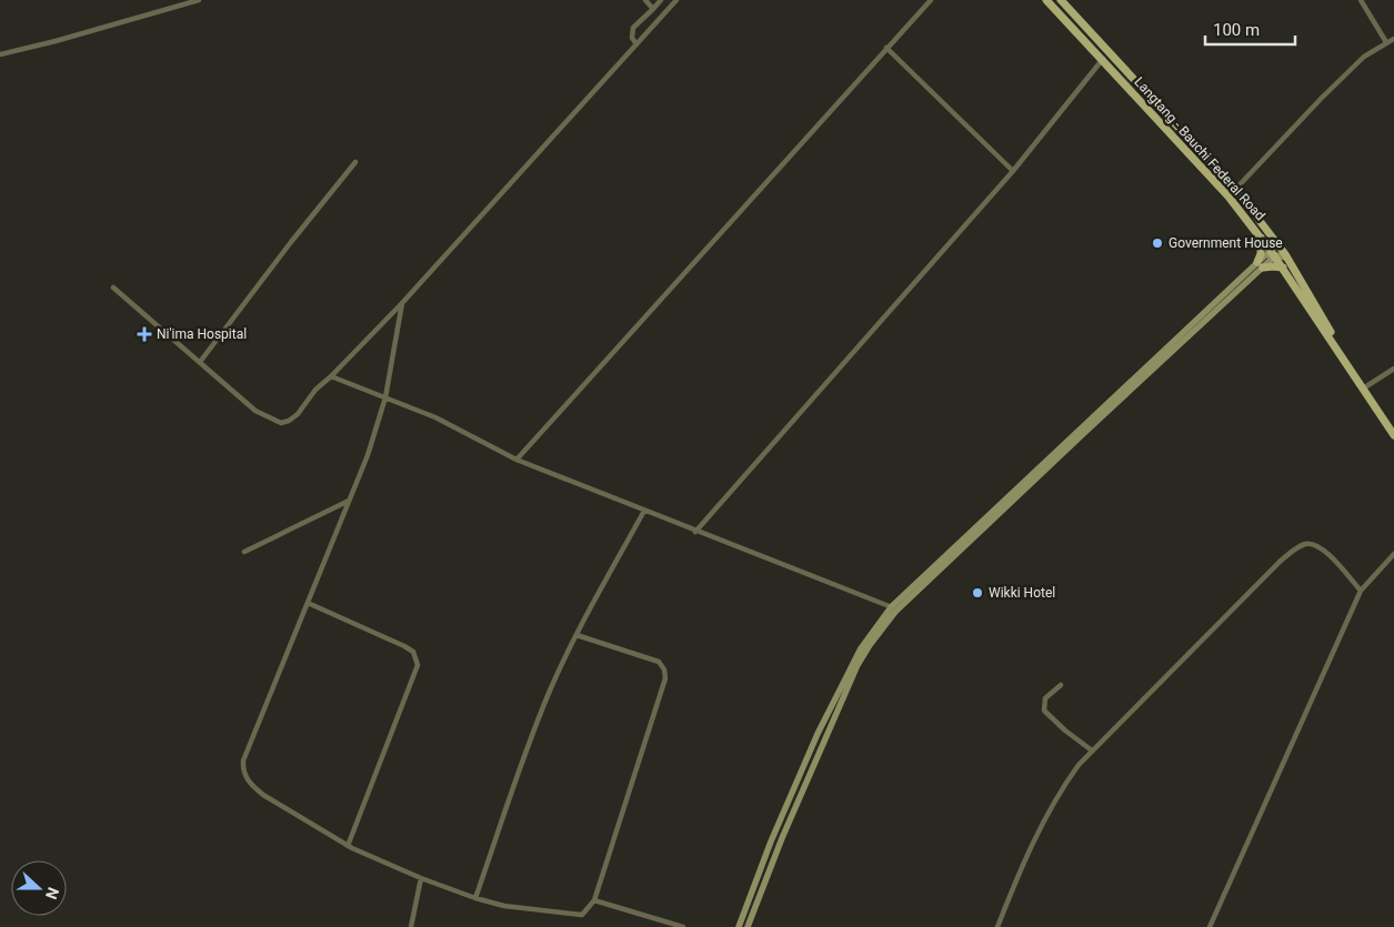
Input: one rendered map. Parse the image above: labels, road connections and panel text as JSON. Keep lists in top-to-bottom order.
{
  "streets": {
    "main road": ["Langtang - Bauchi Federal Road"]
  },
  "places": {
    "other": ["Government House", "Wikki Hotel"],
    "health": ["Ni'ima Hospital"]
  },
  "scale_bar": "100 m",
  "north": "right"
}
